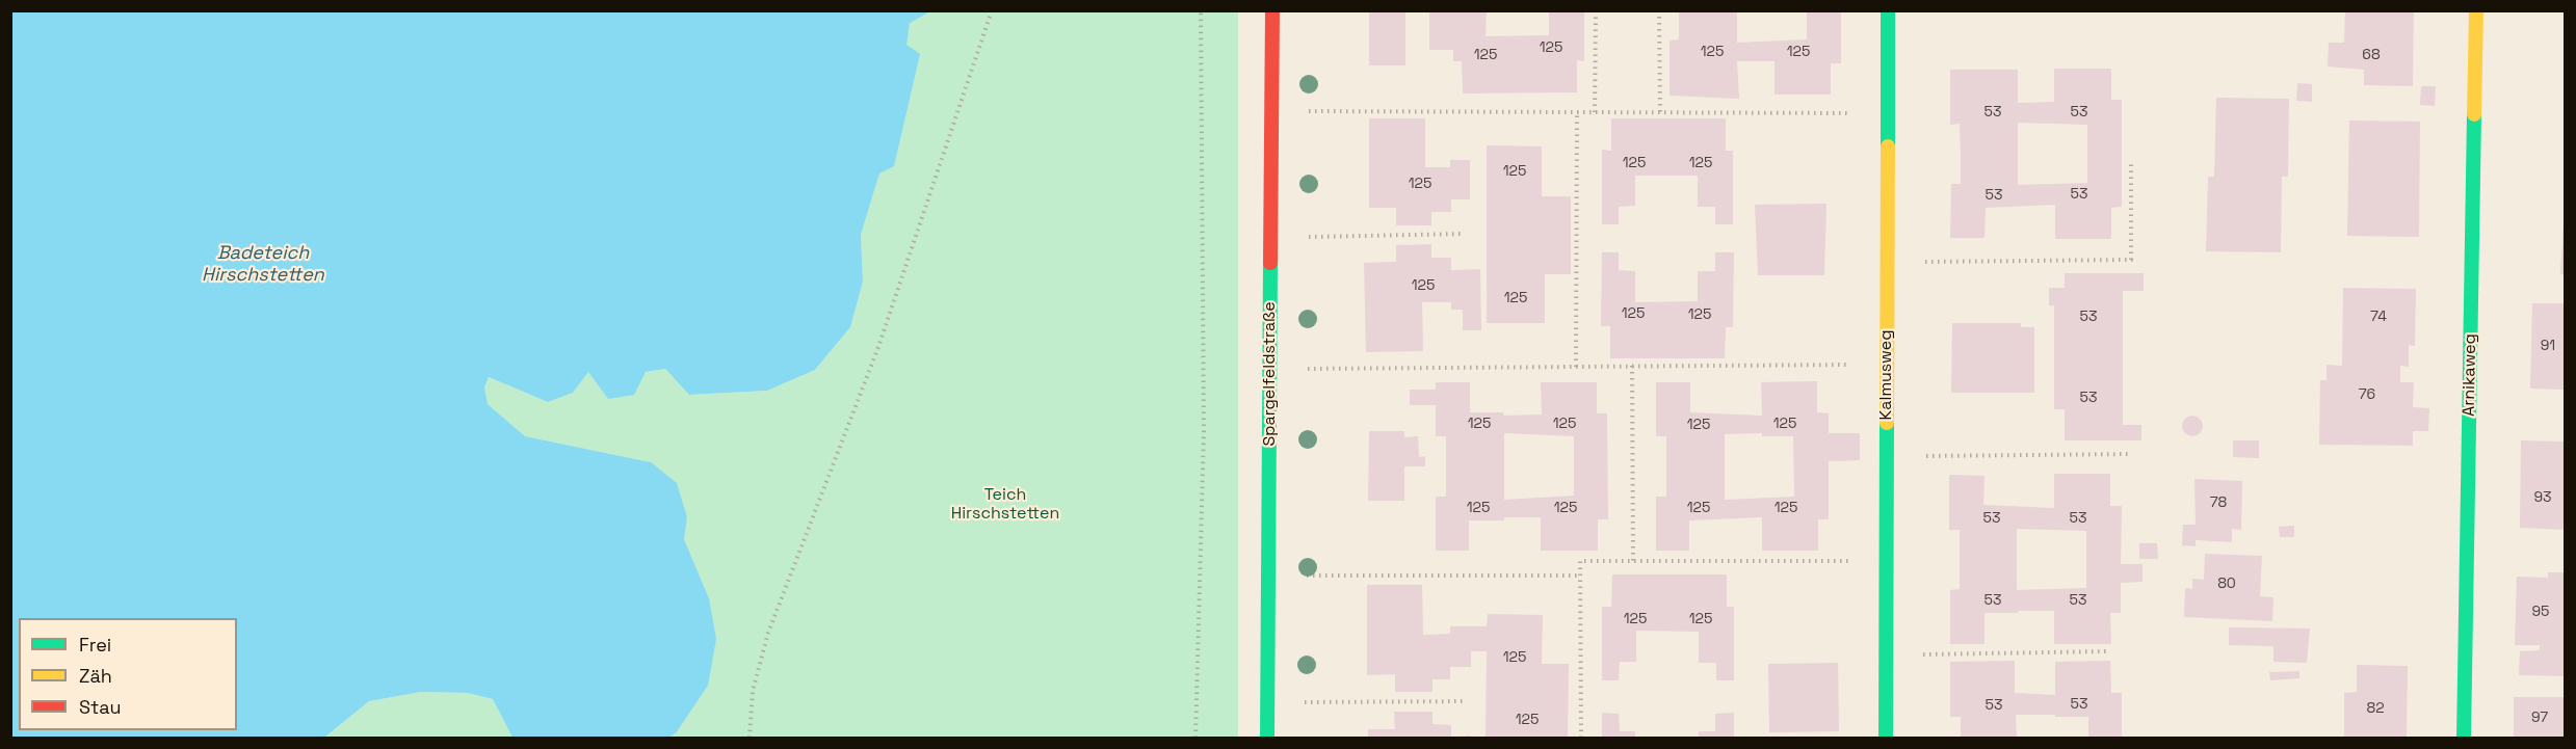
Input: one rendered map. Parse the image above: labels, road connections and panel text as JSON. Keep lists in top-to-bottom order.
{
  "streets": {
    "street": ["Spargelfeldstraße", "Kalmusweg", "Arnikaweg"]
  },
  "water": ["Badeteich Hirschstetten"],
  "parks": ["Teich Hirschstetten"],
  "house_numbers": [
    "125",
    "125",
    "125",
    "125",
    "68",
    "53",
    "53",
    "125",
    "125",
    "125",
    "125",
    "53",
    "53",
    "125",
    "125",
    "125",
    "125",
    "53",
    "74",
    "91",
    "76",
    "53",
    "125",
    "125",
    "125",
    "125",
    "93",
    "78",
    "125",
    "125",
    "125",
    "125",
    "53",
    "53",
    "80",
    "53",
    "53",
    "95",
    "125",
    "125",
    "125",
    "53",
    "53",
    "82",
    "97",
    "125"
  ],
  "legend": ["Frei", "Zäh", "Stau"]
}
